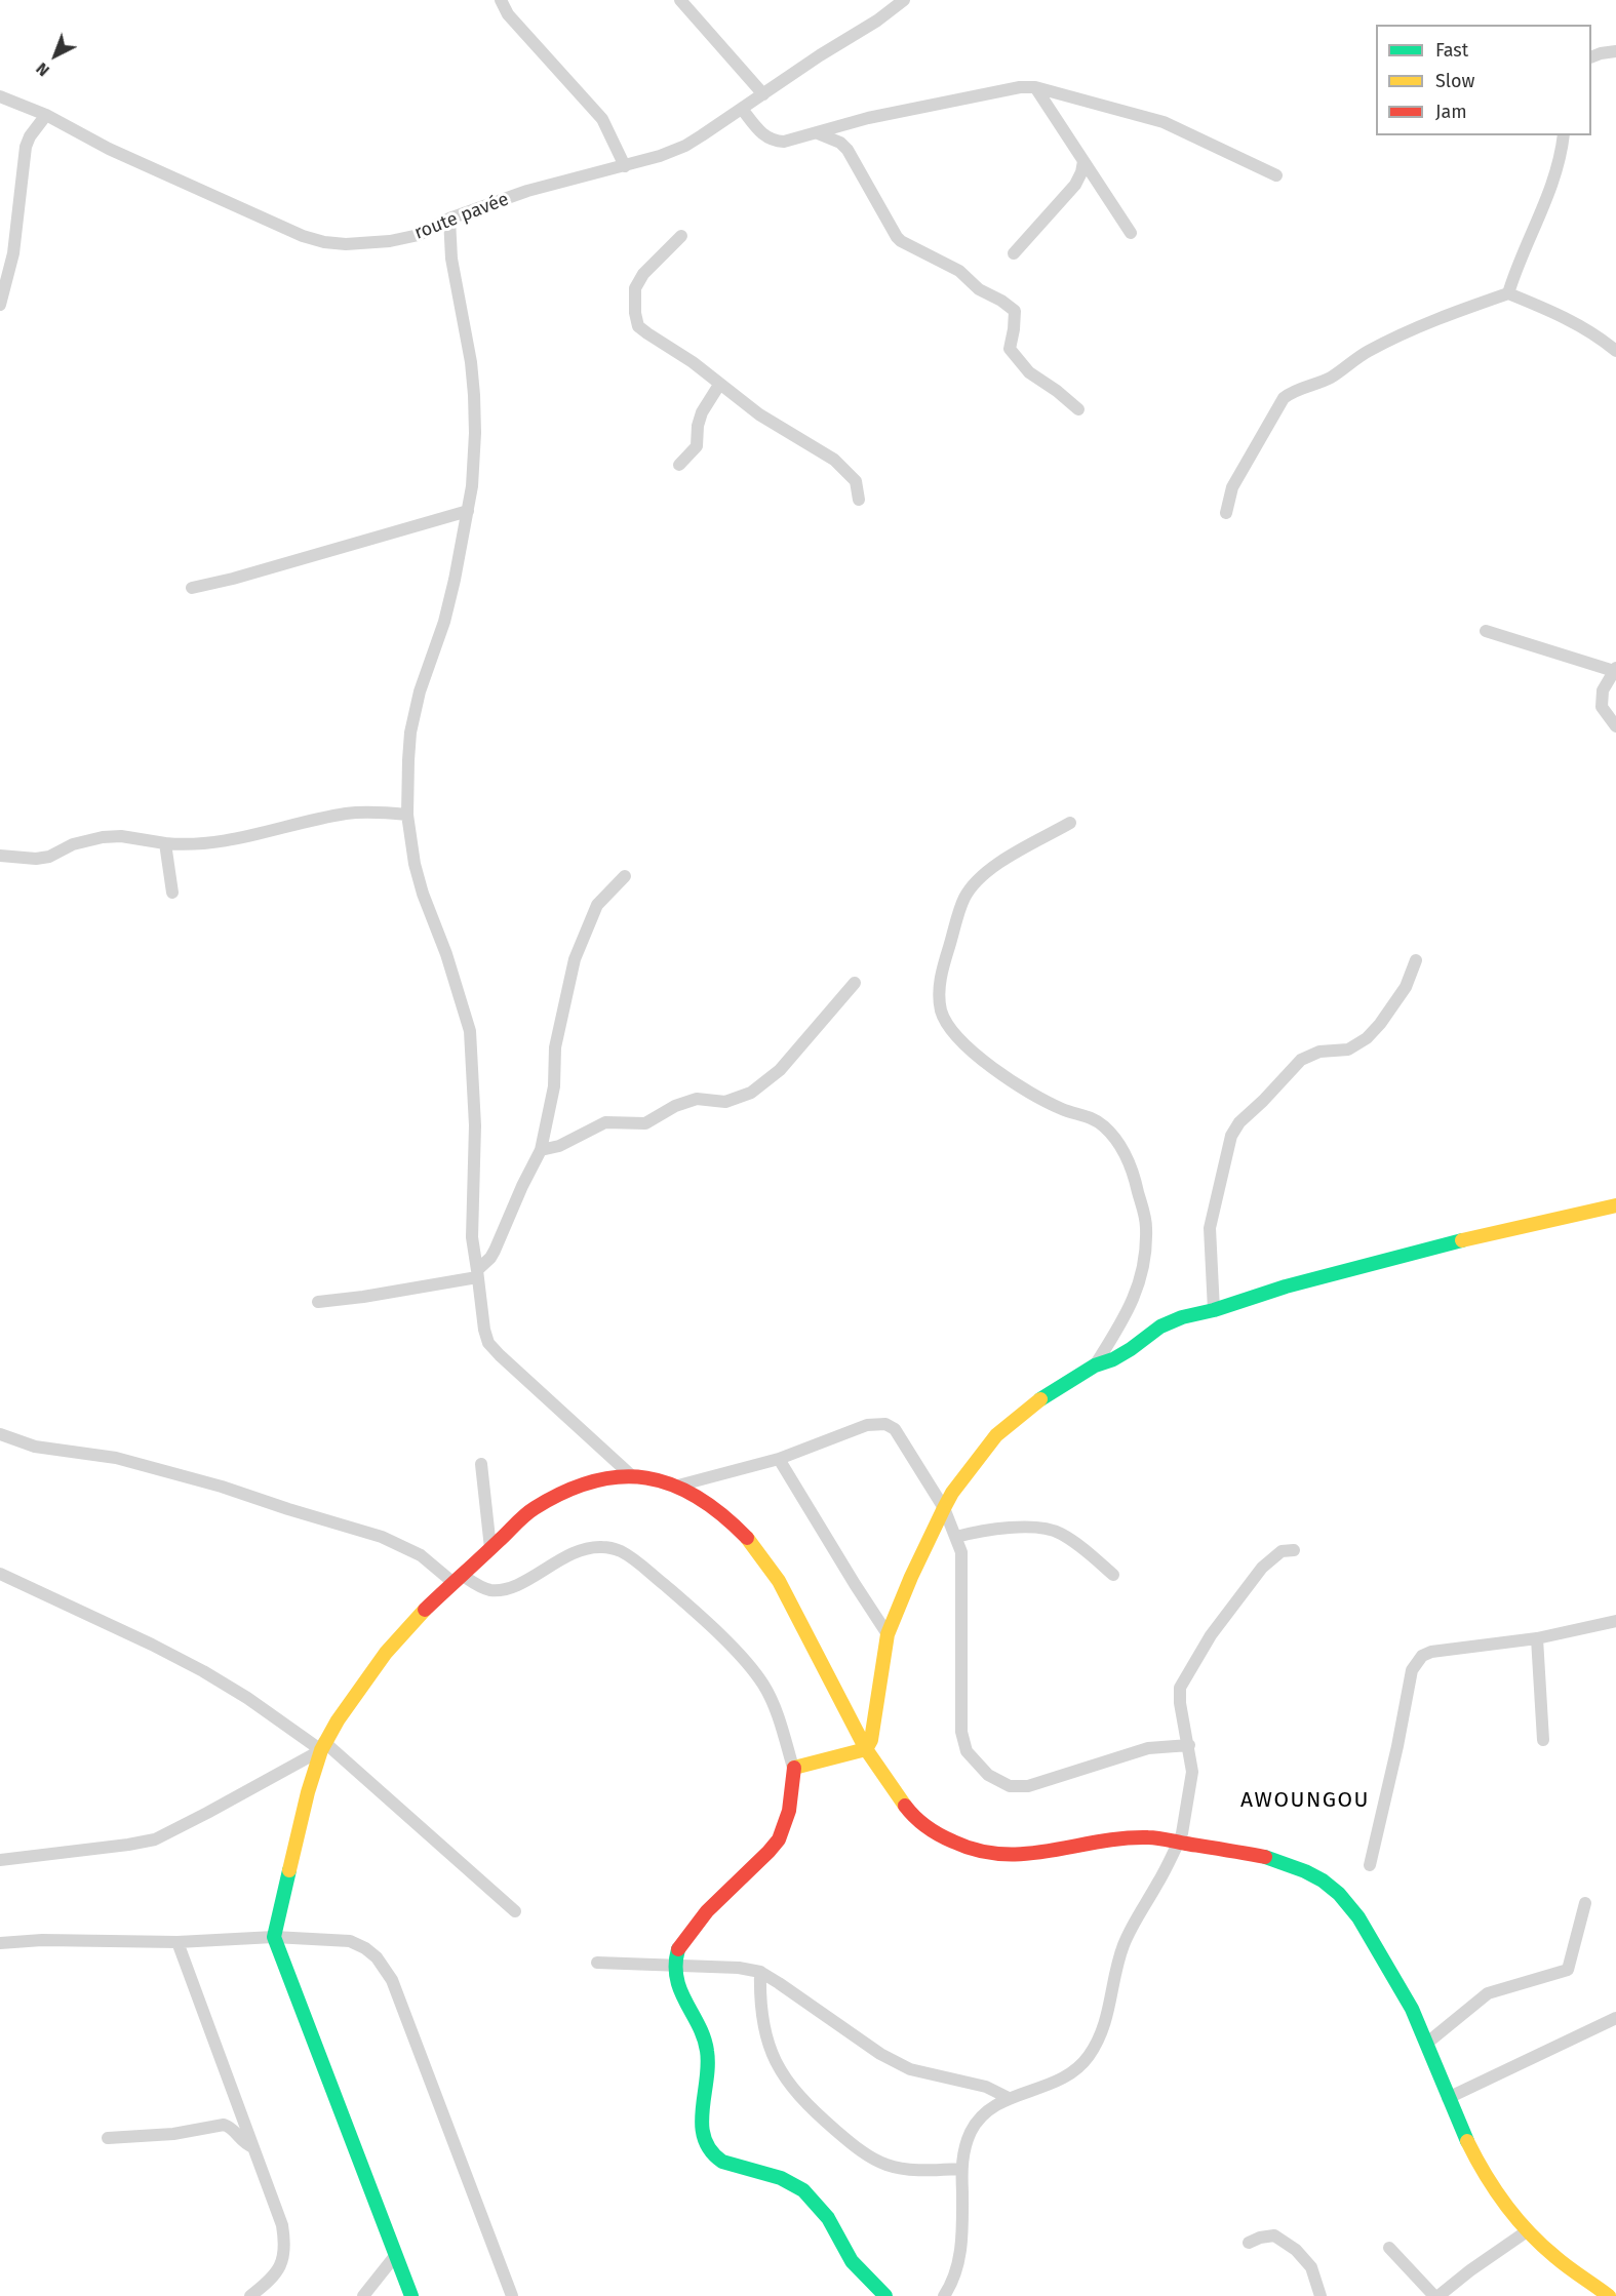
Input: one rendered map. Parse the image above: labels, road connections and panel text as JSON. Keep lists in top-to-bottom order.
{
  "streets": {
    "street": ["route pavée"]
  },
  "districts": ["AWOUNGOU"],
  "legend": ["Fast", "Slow", "Jam"],
  "north": "bottom left"
}
